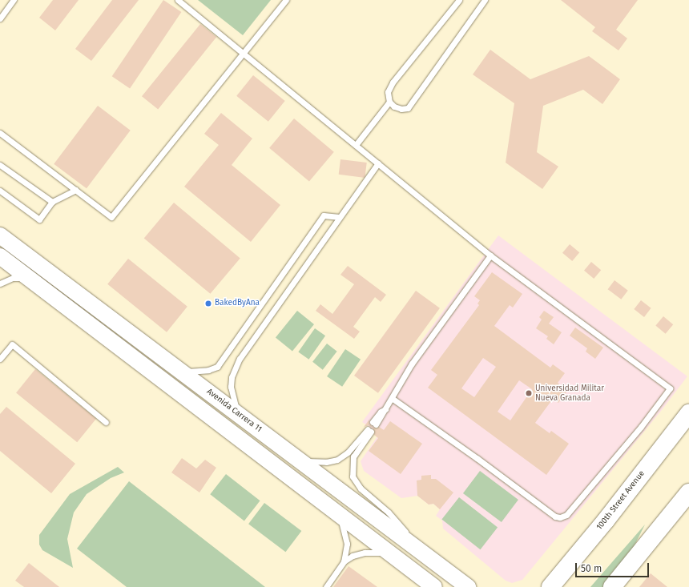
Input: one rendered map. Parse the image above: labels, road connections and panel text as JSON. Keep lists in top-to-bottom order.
{
  "streets": {
    "main road": ["Avenida Carrera 11", "100th Street Avenue"]
  },
  "places": ["BakedByAna", "Universidad Militar Nueva Granada"],
  "scale_bar": "50 m"
}
